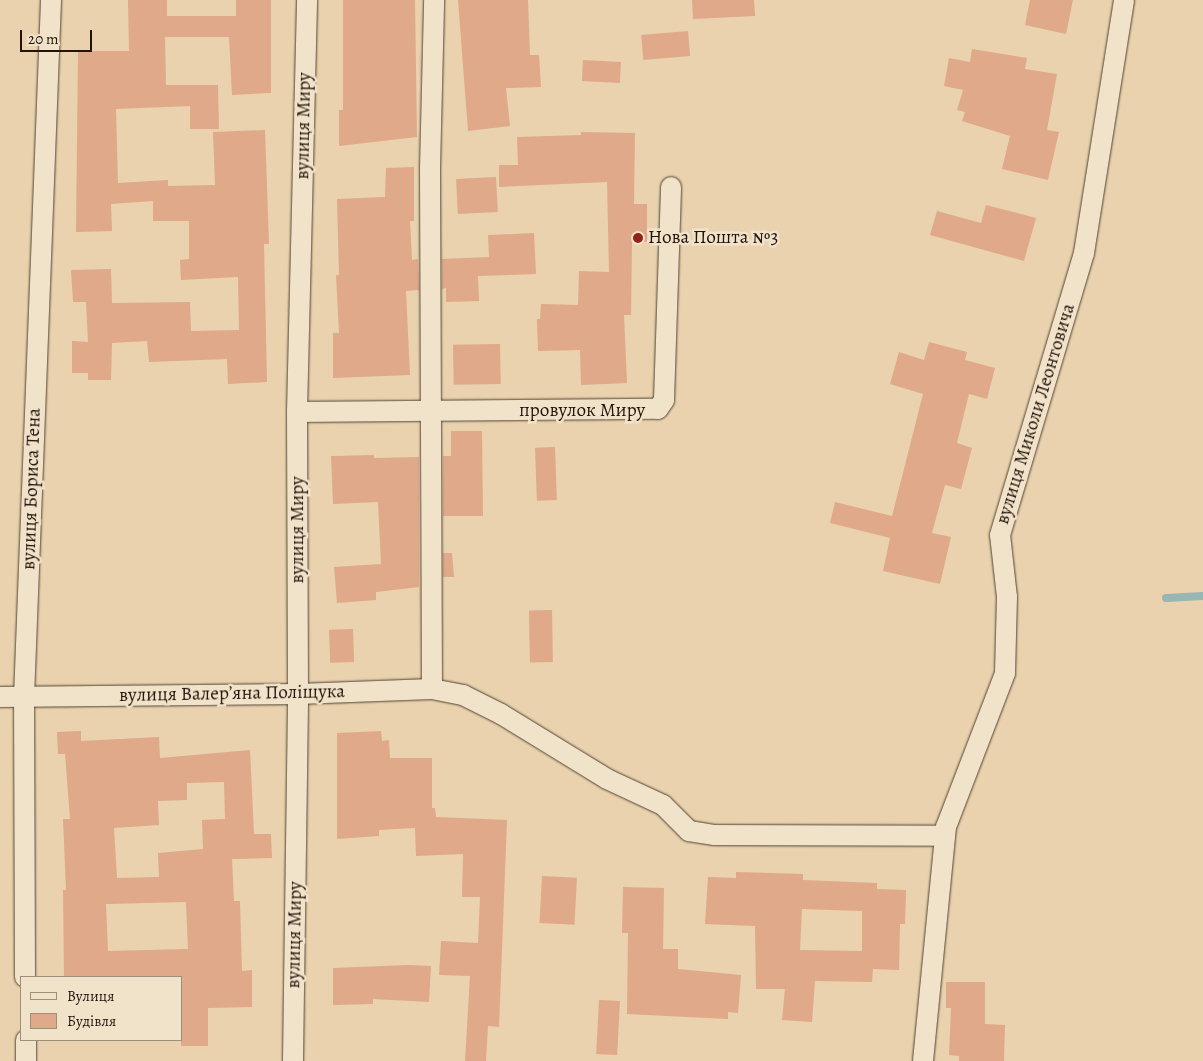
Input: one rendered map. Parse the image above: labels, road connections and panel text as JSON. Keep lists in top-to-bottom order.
{
  "streets": {
    "street": [
      "вулиця Миру",
      "провулок Миру",
      "вулиця Миколи Леонтовича",
      "вулиця Бориса Тена",
      "вулиця Валерʼяна Поліщука"
    ]
  },
  "crossings": [
    ["вулиця Миру", "провулок Миру"],
    ["вулиця Миру", "вулиця Валерʼяна Поліщука"],
    ["вулиця Миколи Леонтовича", "вулиця Валерʼяна Поліщука"],
    ["вулиця Бориса Тена", "вулиця Валерʼяна Поліщука"]
  ],
  "places": ["Нова Пошта №3"],
  "legend": ["Вулиця", "Будівля"],
  "scale_bar": "20 m"
}
